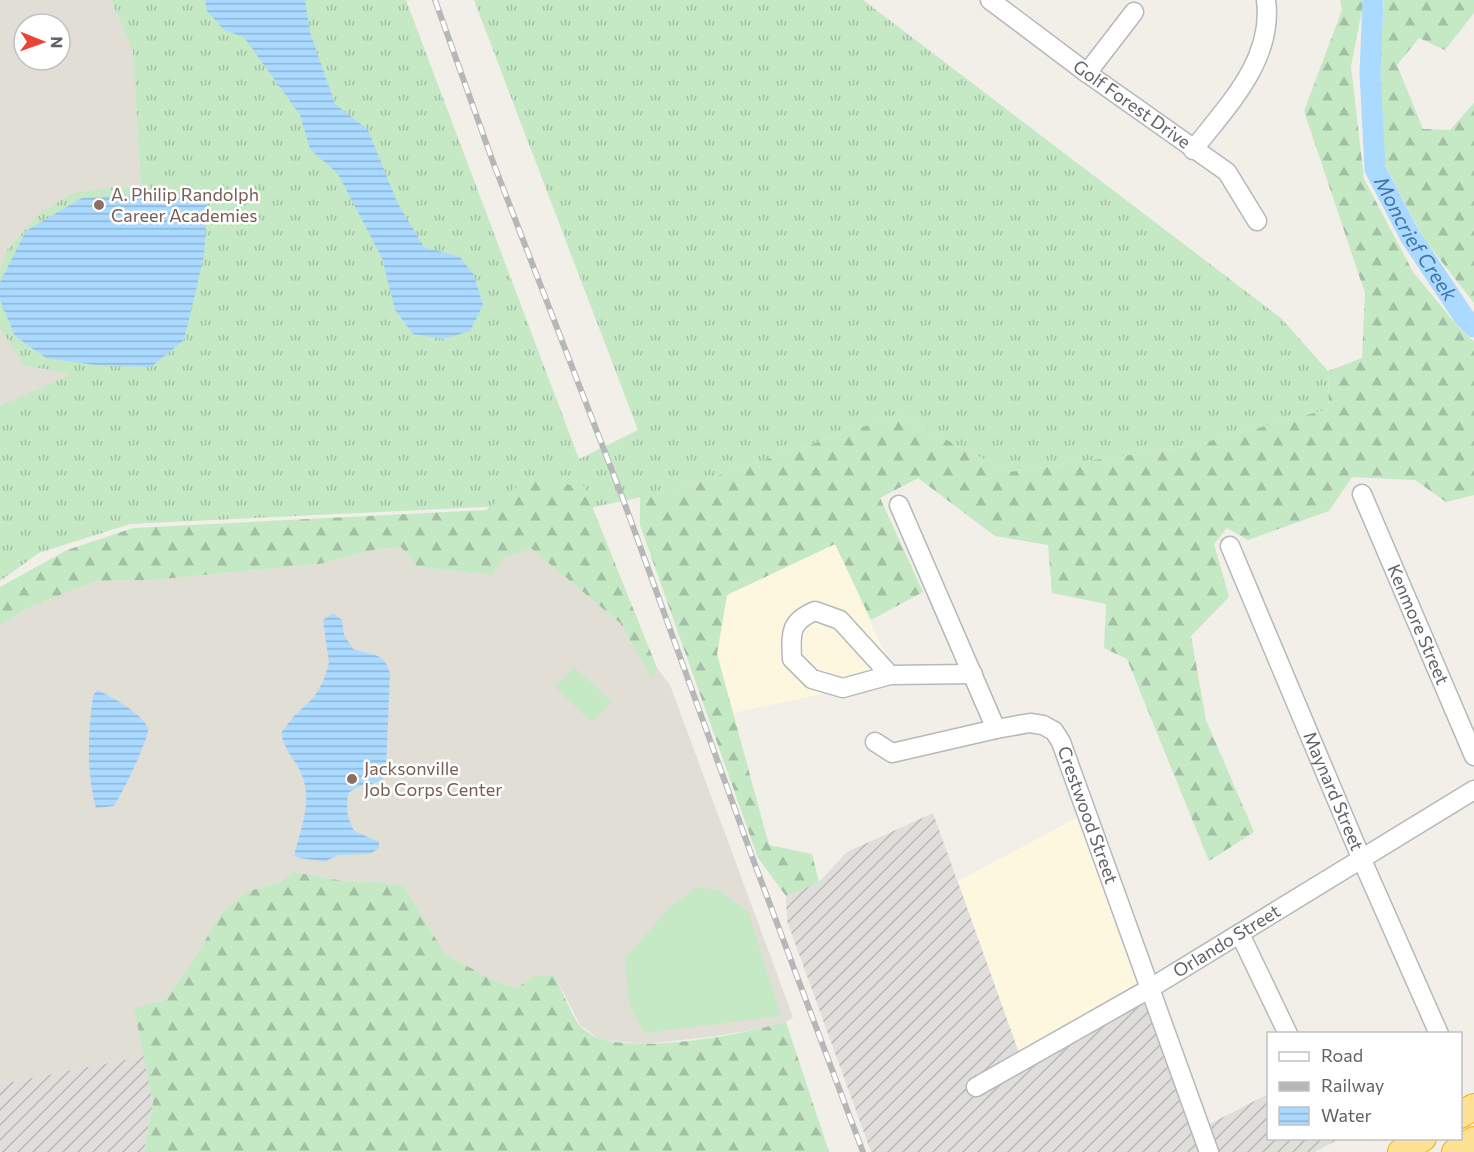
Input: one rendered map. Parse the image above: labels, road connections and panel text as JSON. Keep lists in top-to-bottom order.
{
  "streets": {
    "street": [
      "Golf Forest Drive",
      "Kenmore Street",
      "Maynard Street",
      "Crestwood Street",
      "Orlando Street"
    ]
  },
  "crossings": [
    ["Maynard Street", "Orlando Street"],
    ["Crestwood Street", "Orlando Street"]
  ],
  "water": ["Moncrief Creek"],
  "places": ["A. Philip Randolph Career Academies", "Jacksonville Job Corps Center"],
  "legend": ["Road", "Railway", "Water"],
  "north": "right"
}
